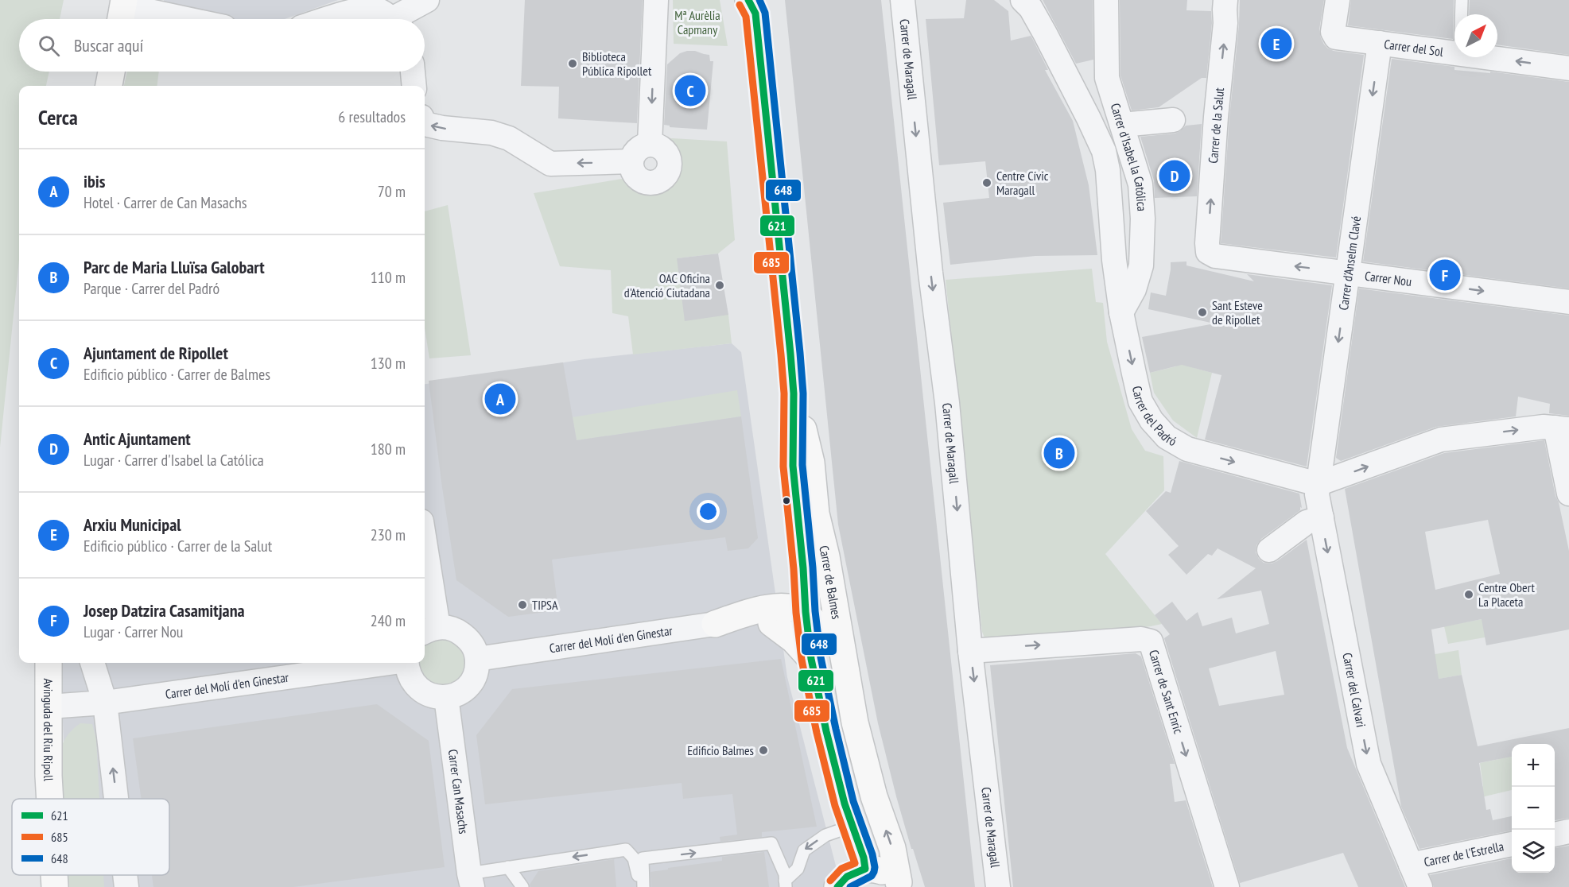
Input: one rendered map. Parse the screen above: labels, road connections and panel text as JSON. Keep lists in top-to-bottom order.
{
  "streets": {
    "main road": ["Carrer de Balmes", "Avinguda del Riu Ripoll"],
    "street": [
      "Carrer del Sol",
      "Carrer de Maragall",
      "Carrer de la Salut",
      "Carrer d'Isabel la Católica",
      "Carrer d'Anselm Clavé",
      "Carrer Nou",
      "Carrer del Padró",
      "Carrer del Molí d'en Ginestar",
      "Carrer del Calvari",
      "Carrer de Sant Enric",
      "Carrer Can Masachs",
      "Carrer de l'Estrella"
    ]
  },
  "crossings": [
    ["Carrer del Sol", "Carrer d'Anselm Clavé"],
    ["Carrer de Maragall", "Carrer de Sant Enric"],
    ["Carrer de la Salut", "Carrer Nou"],
    ["Carrer d'Isabel la Católica", "Carrer del Padró"],
    ["Carrer d'Anselm Clavé", "Carrer Nou"],
    ["Carrer d'Anselm Clavé", "Carrer del Padró"],
    ["Carrer d'Anselm Clavé", "Carrer del Calvari"],
    ["Carrer del Padró", "Carrer del Calvari"],
    ["Carrer del Molí d'en Ginestar", "Avinguda del Riu Ripoll"],
    ["Carrer del Calvari", "Carrer de l'Estrella"]
  ],
  "one_way": [
    "Carrer de Maragall",
    "Carrer de la Salut",
    "Carrer d'Anselm Clavé",
    "Carrer del Padró",
    "Carrer del Calvari"
  ],
  "parks": ["Mª Aurèlia Capmany"],
  "places": [
    "Biblioteca Pública Ripollet",
    "Centre Cívic Maragall",
    "OAC Oficina d'Atenció Ciutadana",
    "Sant Esteve de Ripollet",
    "Centre Obert La Placeta",
    "TIPSA",
    "Edificio Balmes"
  ],
  "lines": ["transit line 621", "transit line 648", "transit line 685"],
  "legend": ["621", "685", "648"],
  "north": "top right",
  "page": {
    "search": "Buscar aquí",
    "pins": [
      "E",
      "C",
      "D",
      "F",
      "A",
      "B"
    ],
    "heading": ["Cerca", "6 resultados"],
    "list": [
      {
        "mark": "A",
        "name": "ibis",
        "note": "Hotel · Carrer de Can Masachs",
        "value": "70 m"
      },
      {
        "mark": "B",
        "name": "Parc de Maria Lluïsa Galobart",
        "note": "Parque · Carrer del Padró",
        "value": "110 m"
      },
      {
        "mark": "C",
        "name": "Ajuntament de Ripollet",
        "note": "Edificio público · Carrer de Balmes",
        "value": "130 m"
      },
      {
        "mark": "D",
        "name": "Antic Ajuntament",
        "note": "Lugar · Carrer d'Isabel la Católica",
        "value": "180 m"
      },
      {
        "mark": "E",
        "name": "Arxiu Municipal",
        "note": "Edificio público · Carrer de la Salut",
        "value": "230 m"
      },
      {
        "mark": "F",
        "name": "Josep Datzira Casamitjana",
        "note": "Lugar · Carrer Nou",
        "value": "240 m"
      }
    ],
    "map_buttons": ["+", "−"]
  }
}
